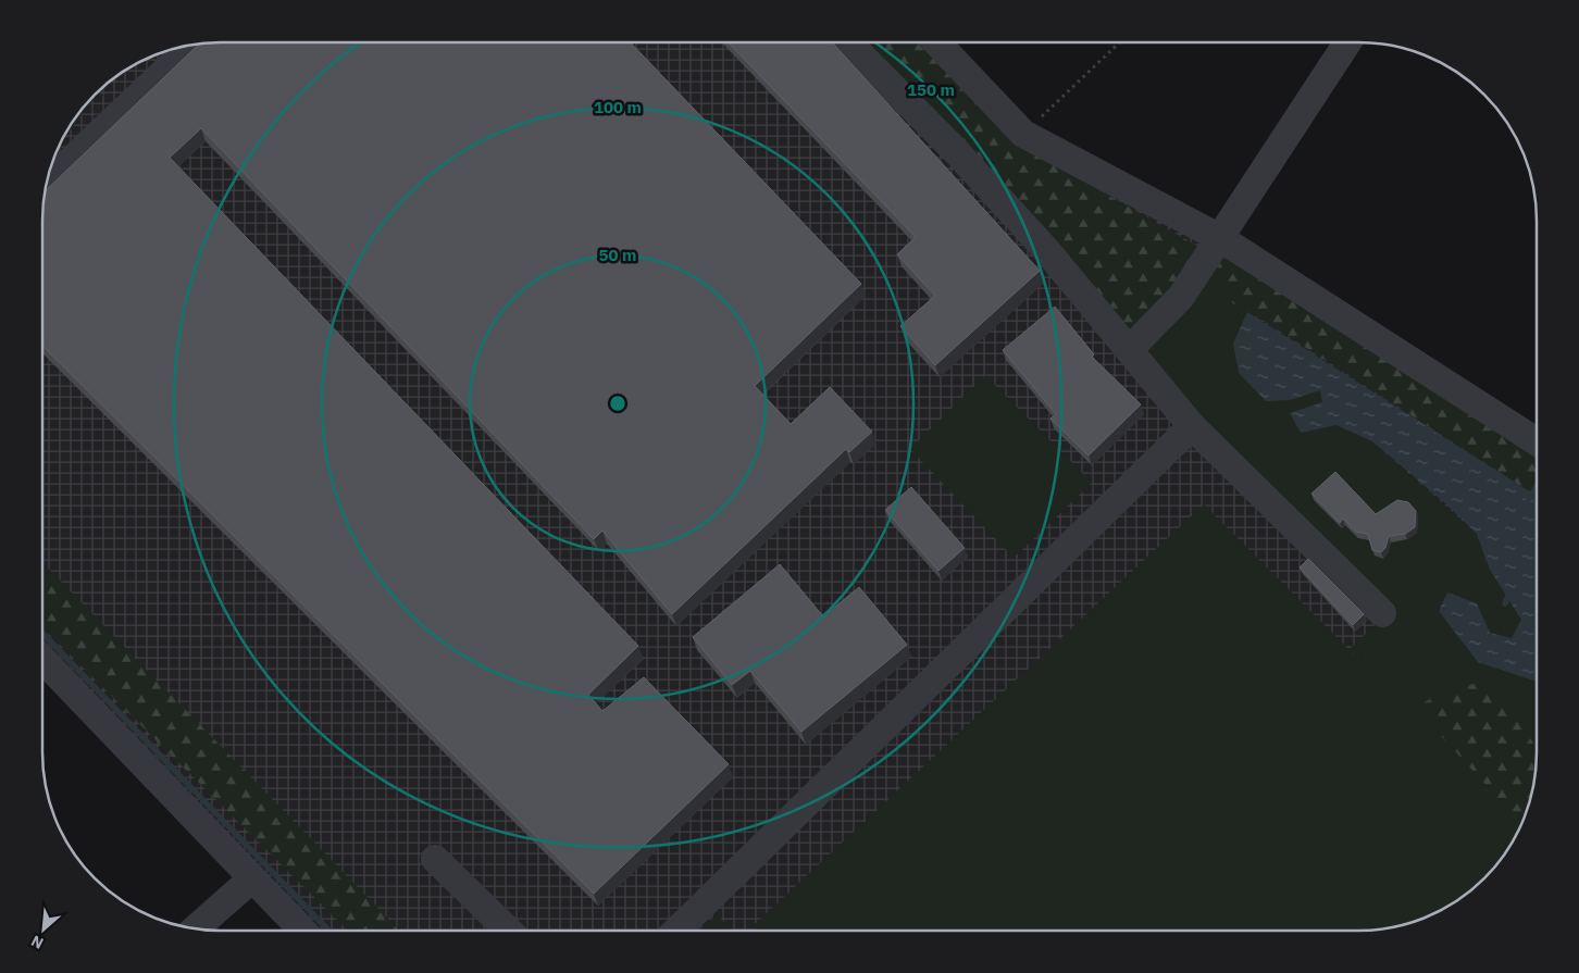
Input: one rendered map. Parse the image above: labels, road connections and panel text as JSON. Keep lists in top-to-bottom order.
{
  "north": "bottom left",
  "rings": ["150 m", "100 m", "50 m"]
}
